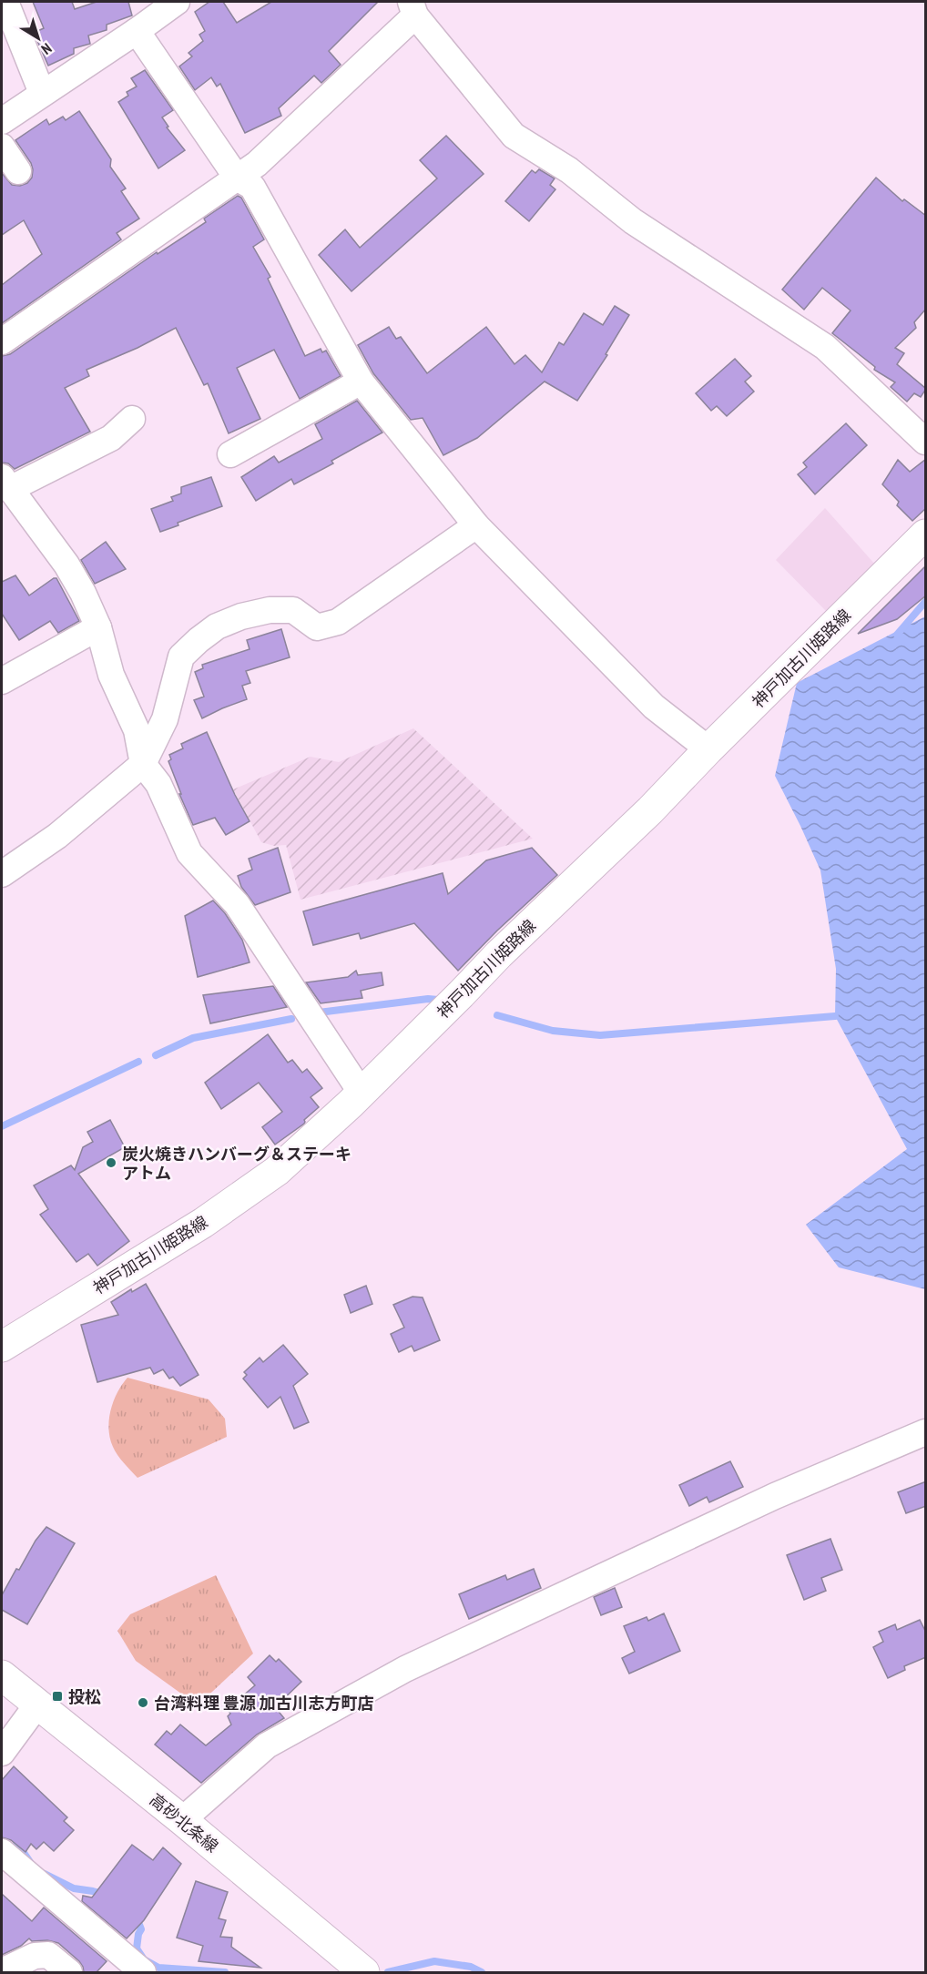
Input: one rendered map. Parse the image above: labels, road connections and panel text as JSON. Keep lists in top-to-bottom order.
{
  "streets": {
    "main road": ["神戸加古川姫路線", "高砂北条線"]
  },
  "places": {
    "other": ["炭火焼きハンバーグ＆ステーキ アトム", "台湾料理 豊源 加古川志方町店"],
    "transit": ["投松"]
  },
  "north": "bottom right"
}
